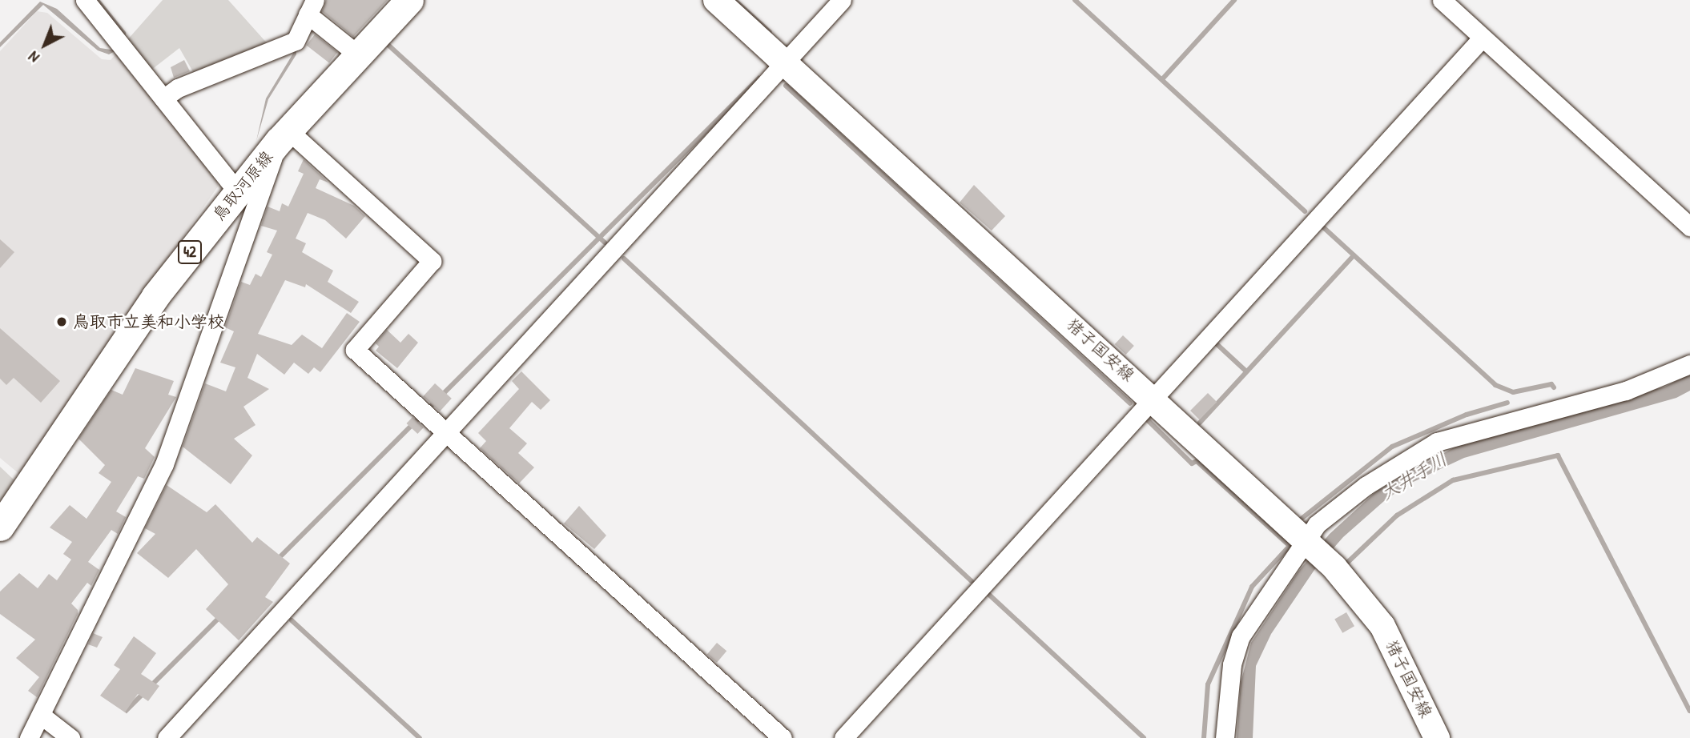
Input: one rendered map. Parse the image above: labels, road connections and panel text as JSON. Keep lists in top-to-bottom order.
{
  "streets": {
    "main road": ["鳥取河原線", "42", "猪子国安線"]
  },
  "water": ["大井手川"],
  "places": ["鳥取市立美和小学校"],
  "north": "bottom left"
}
